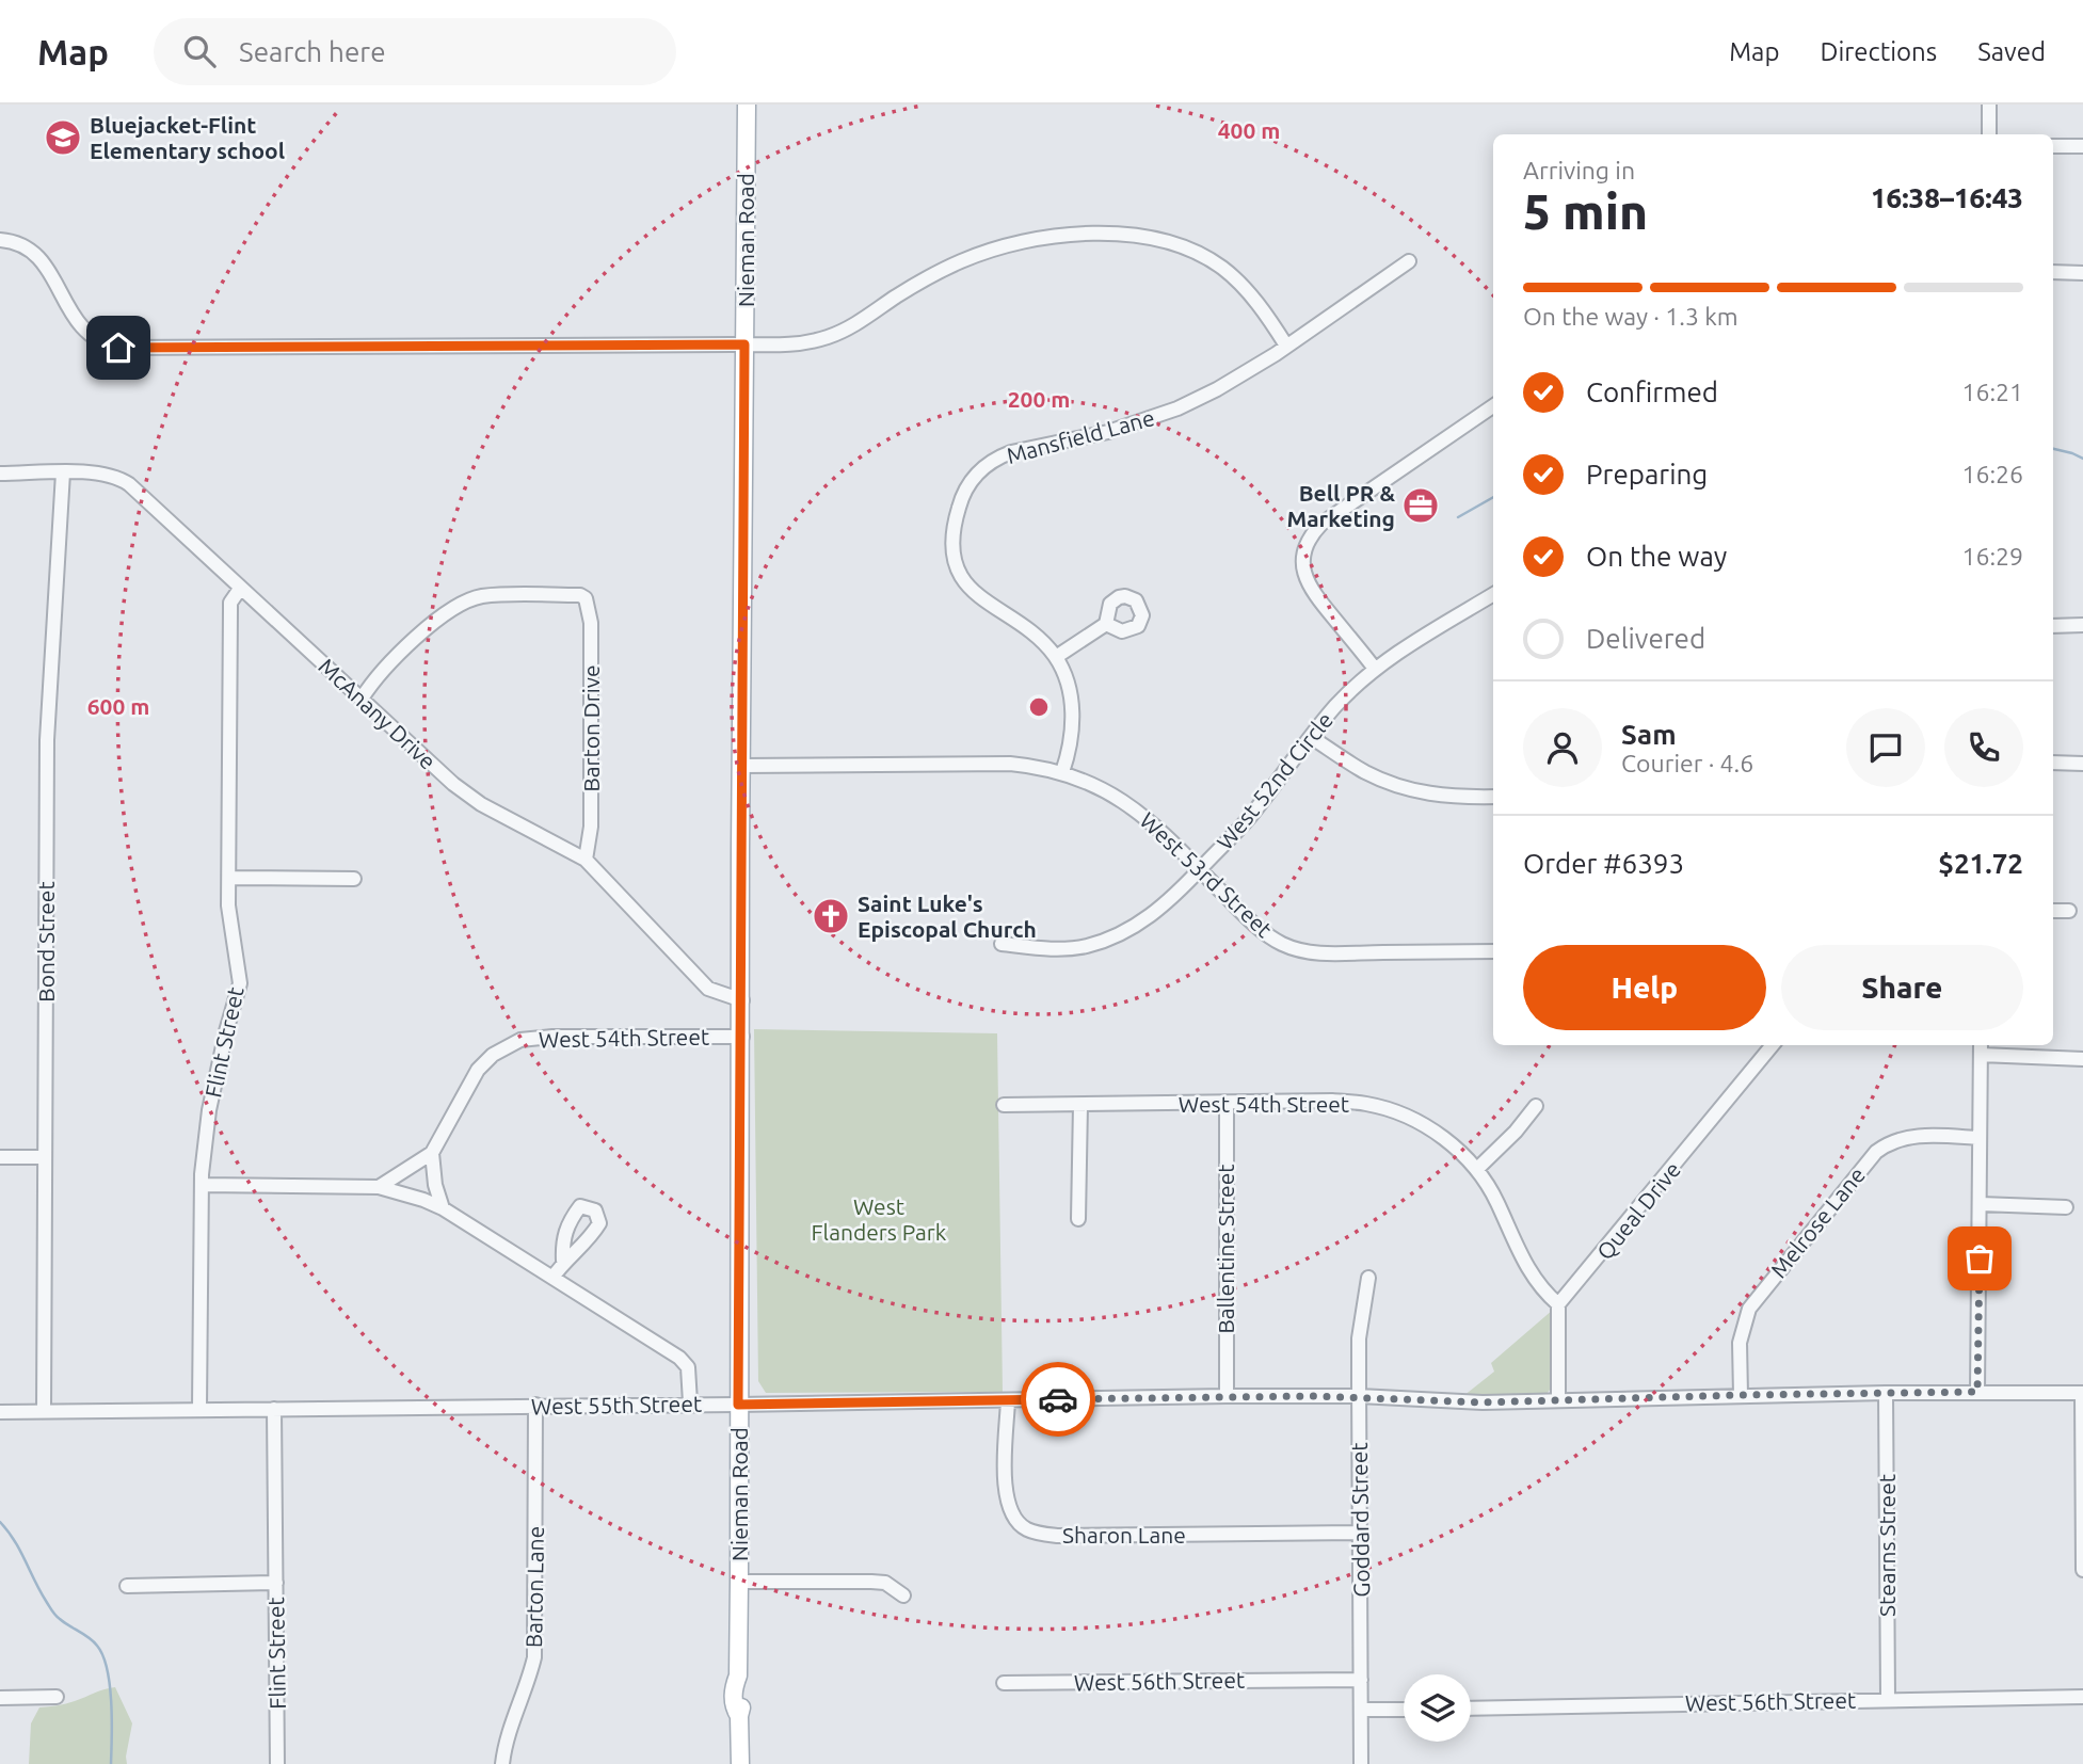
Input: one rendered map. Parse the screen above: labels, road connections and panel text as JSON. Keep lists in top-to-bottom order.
{
  "streets": {
    "main road": ["Nieman Road"],
    "street": [
      "Mansfield Lane",
      "McAnany Drive",
      "Barton Drive",
      "West 52nd Circle",
      "West 53rd Street",
      "Bond Street",
      "West 54th Street",
      "Flint Street",
      "Queal Drive",
      "Melrose Lane",
      "Ballentine Street",
      "West 55th Street",
      "Goddard Street",
      "Sharon Lane",
      "Stearns Street",
      "Barton Lane",
      "West 56th Street"
    ]
  },
  "crossings": [
    ["Nieman Road", "McAnany Drive"],
    ["Nieman Road", "West 53rd Street"],
    ["Nieman Road", "West 54th Street"],
    ["Nieman Road", "West 55th Street"],
    ["Mansfield Lane", "West 53rd Street"],
    ["McAnany Drive", "Barton Drive"],
    ["McAnany Drive", "Bond Street"],
    ["McAnany Drive", "Flint Street"],
    ["West 52nd Circle", "West 53rd Street"],
    ["Bond Street", "West 55th Street"],
    ["West 54th Street", "Queal Drive"],
    ["West 54th Street", "Ballentine Street"],
    ["Flint Street", "West 55th Street"],
    ["Melrose Lane", "West 55th Street"],
    ["Ballentine Street", "West 55th Street"],
    ["West 55th Street", "Goddard Street"],
    ["West 55th Street", "Sharon Lane"],
    ["West 55th Street", "Stearns Street"],
    ["West 55th Street", "Barton Lane"],
    ["Goddard Street", "Sharon Lane"],
    ["Goddard Street", "West 56th Street"],
    ["Stearns Street", "West 56th Street"]
  ],
  "parks": ["West Flanders Park"],
  "places": {
    "school or university": ["Bluejacket-Flint Elementary school"],
    "office": ["Bell PR & Marketing"],
    "church": ["Saint Luke's Episcopal Church"]
  },
  "page": {
    "header": "Map",
    "search": "Search here",
    "nav": ["Map", "Directions", "Saved"],
    "heading": ["5 min", "Arriving in", "16:38–16:43"],
    "panel": [
      "Sam",
      "Courier · 4.6",
      "Order #6393",
      "$21.72"
    ],
    "bar": "On the way · 1.3 km",
    "list": [
      ["Confirmed", "16:21"],
      ["Preparing", "16:26"],
      ["On the way", "16:29"],
      "Delivered"
    ],
    "buttons": ["Help", "Share"]
  },
  "rings": ["400 m", "200 m", "600 m"]
}
